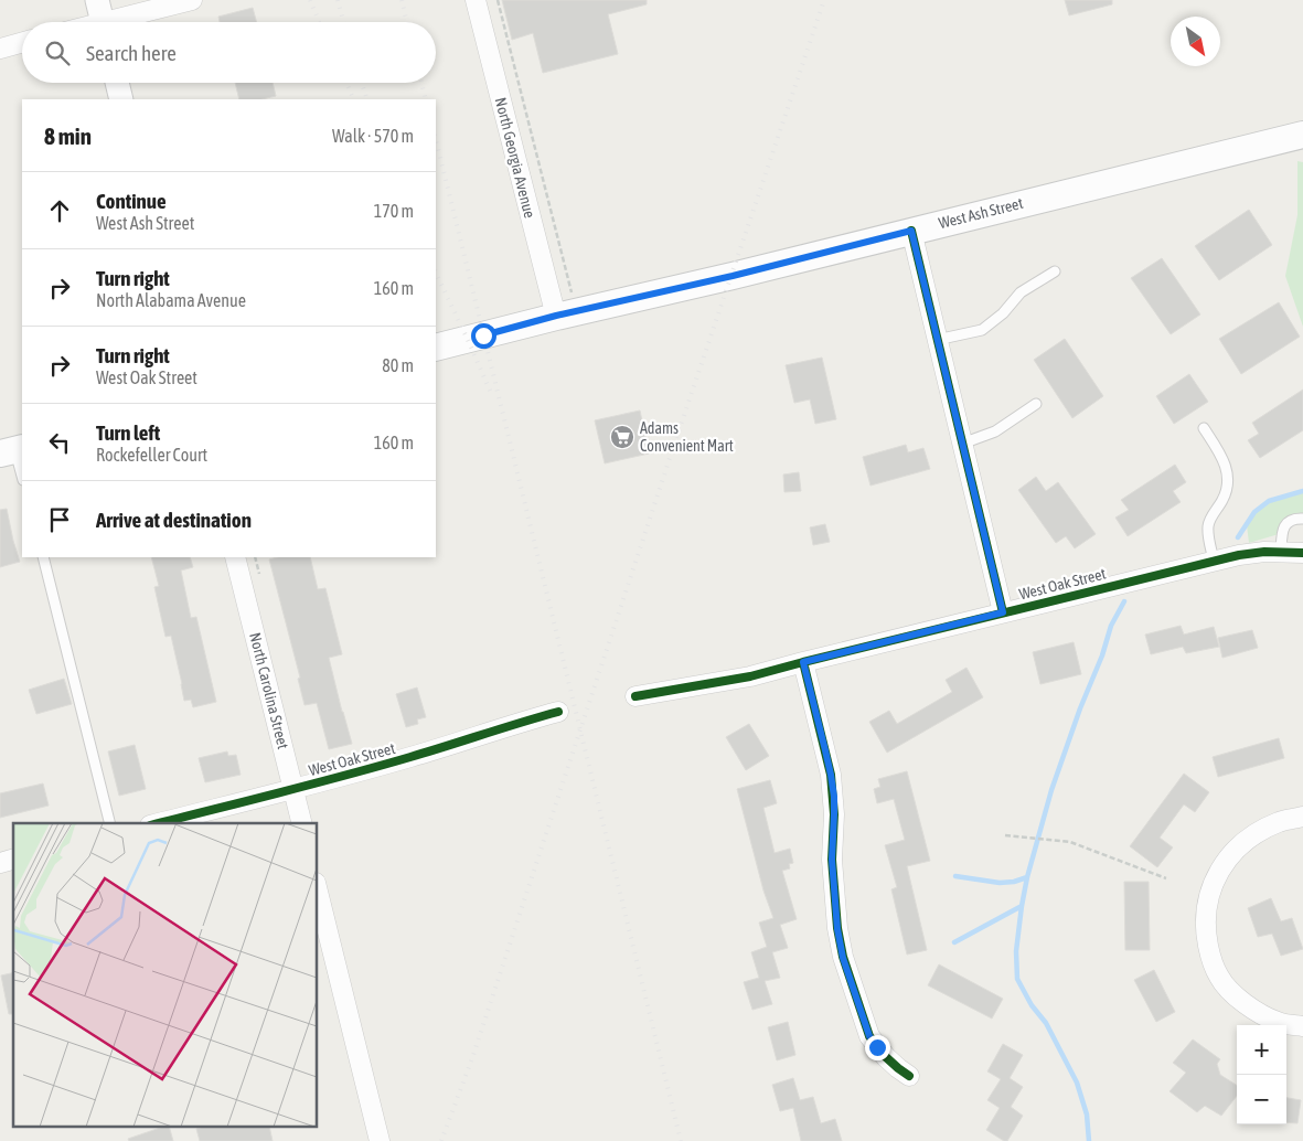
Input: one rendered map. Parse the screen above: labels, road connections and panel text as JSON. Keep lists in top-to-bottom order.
{
  "streets": {
    "main road": ["West Ash Street"],
    "street": ["North Georgia Avenue", "West Oak Street", "North Carolina Street"]
  },
  "crossings": [
    ["North Georgia Avenue", "West Ash Street"],
    ["West Oak Street", "North Carolina Street"]
  ],
  "places": {
    "supermarket": ["Adams Convenient Mart"]
  },
  "north": "bottom right",
  "page": {
    "search": "Search here",
    "heading": ["8 min", "Walk · 570 m"],
    "list": [
      ["Continue", "West Ash Street", "170 m"],
      ["Turn right", "North Alabama Avenue", "160 m"],
      ["Turn right", "West Oak Street", "80 m"],
      ["Turn left", "Rockefeller Court", "160 m"],
      "Arrive at destination"
    ],
    "map_buttons": ["+", "−"]
  }
}
